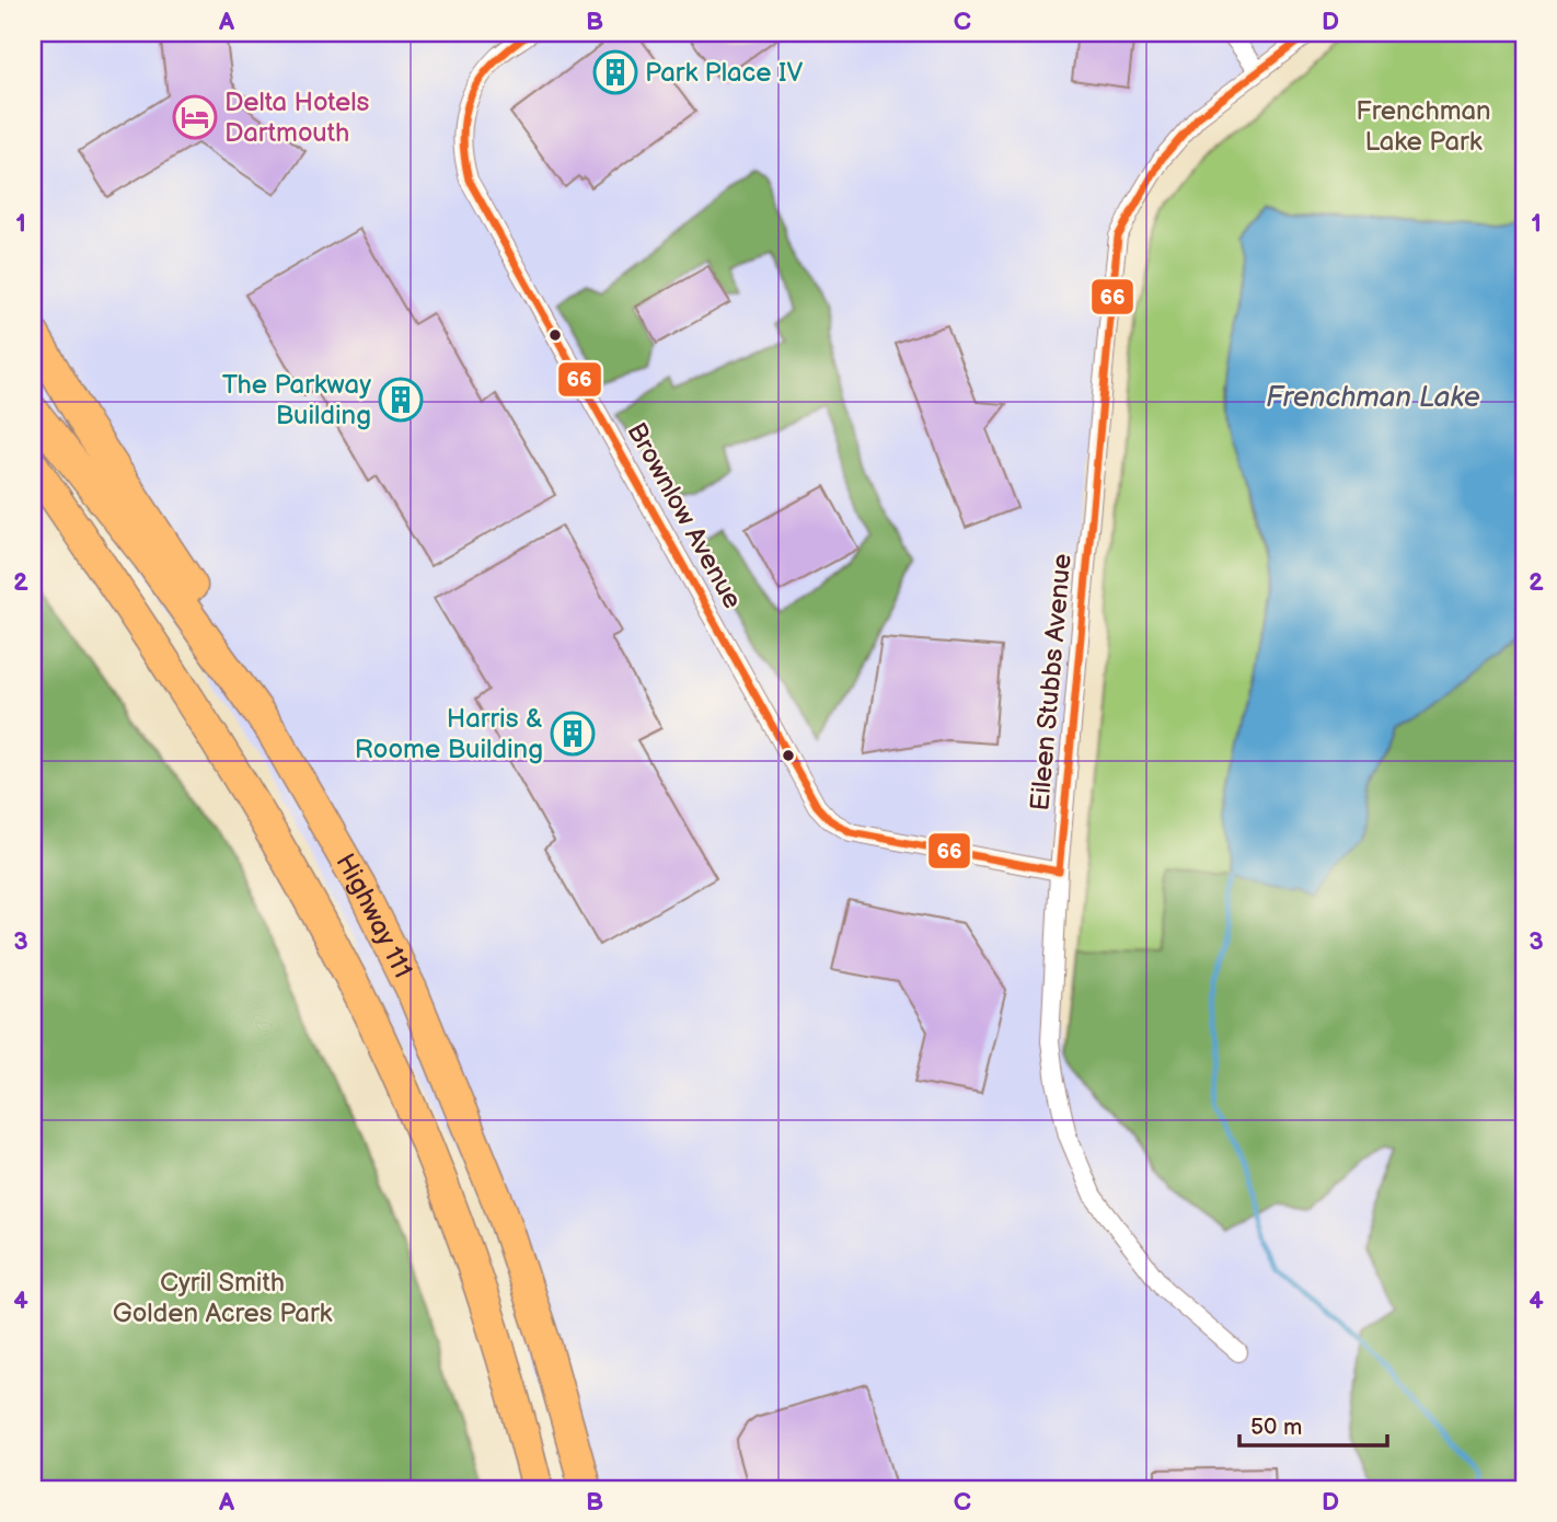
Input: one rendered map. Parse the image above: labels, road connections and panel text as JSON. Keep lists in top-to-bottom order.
{
  "streets": {
    "highway": ["Highway 111"],
    "street": ["Brownlow Avenue", "Eileen Stubbs Avenue"]
  },
  "crossings": [
    ["Brownlow Avenue", "Eileen Stubbs Avenue"]
  ],
  "water": ["Frenchman Lake"],
  "parks": ["Frenchman Lake Park", "Cyril Smith Golden Acres Park"],
  "places": {
    "building": ["Park Place IV", "The Parkway Building", "Harris & Roome Building"],
    "hotel": ["Delta Hotels Dartmouth"]
  },
  "lines": ["transit line 66"],
  "scale_bar": "50 m",
  "grid": {
    "columns": [
      "A",
      "B",
      "C",
      "D"
    ],
    "rows": [
      "1",
      "2",
      "3",
      "4"
    ]
  }
}
